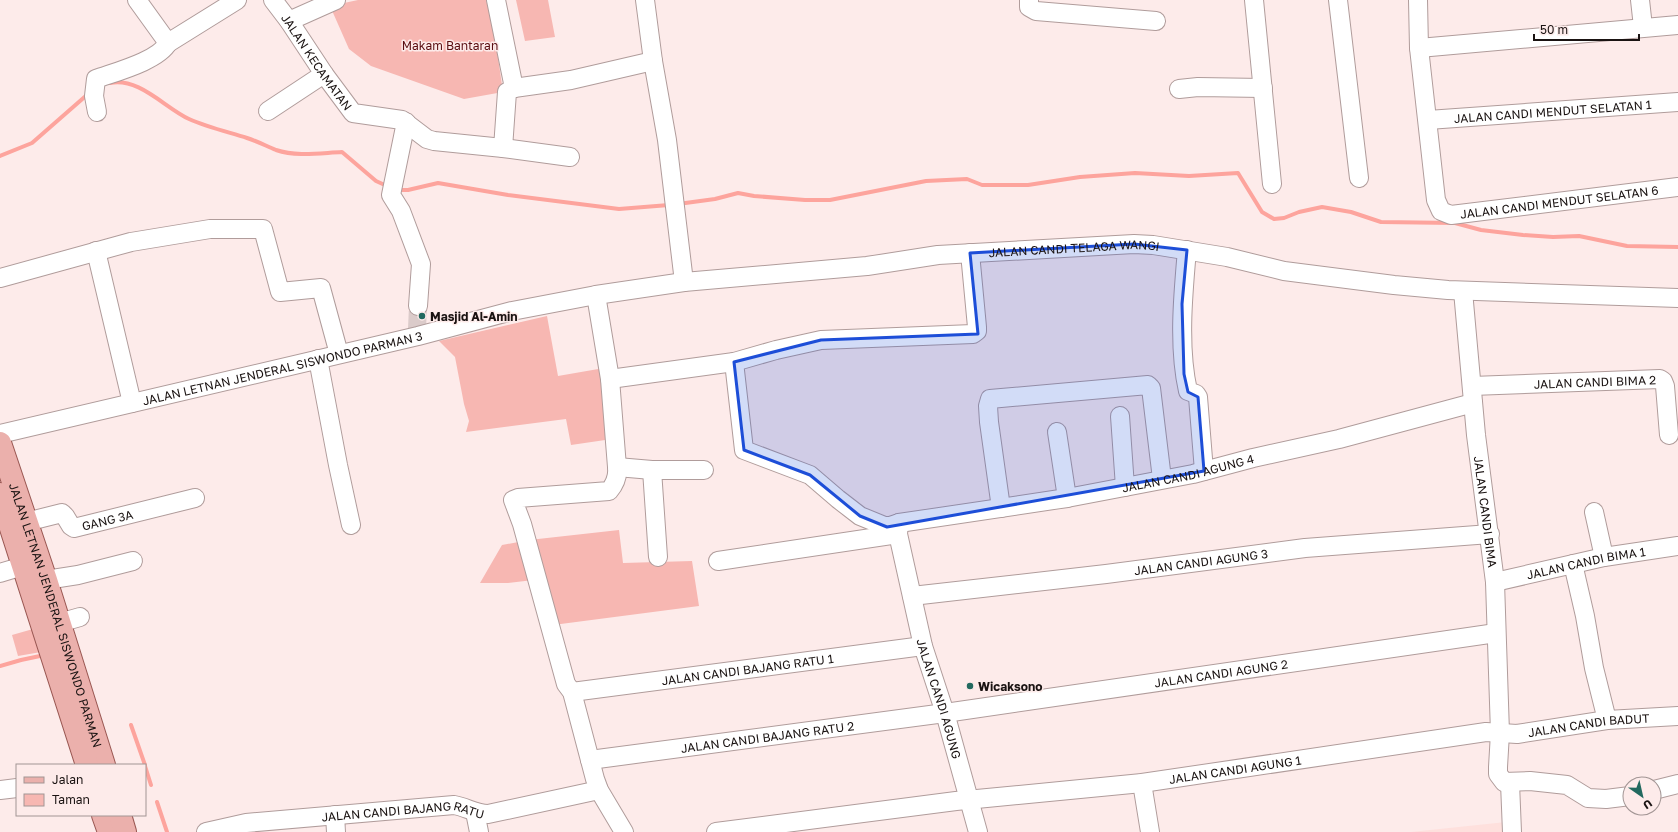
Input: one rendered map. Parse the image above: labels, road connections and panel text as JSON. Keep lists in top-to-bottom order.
{
  "streets": {
    "main road": ["JALAN LETNAN JENDERAL SISWONDO PARMAN"],
    "street": [
      "JALAN KECAMATAN",
      "JALAN CANDI MENDUT SELATAN 1",
      "JALAN CANDI MENDUT SELATAN 6",
      "JALAN CANDI TELAGA WANGI",
      "JALAN LETNAN JENDERAL SISWONDO PARMAN 3",
      "JALAN CANDI BIMA 2",
      "JALAN CANDI AGUNG 4",
      "JALAN CANDI BIMA",
      "GANG 3A",
      "JALAN CANDI AGUNG 3",
      "JALAN CANDI BIMA 1",
      "JALAN CANDI BAJANG RATU 1",
      "JALAN CANDI AGUNG 2",
      "JALAN CANDI AGUNG",
      "JALAN CANDI BADUT",
      "JALAN CANDI BAJANG RATU 2",
      "JALAN CANDI AGUNG 1",
      "JALAN CANDI BAJANG RATU"
    ]
  },
  "crossings": [
    ["JALAN CANDI MENDUT SELATAN 1", "JALAN CANDI MENDUT SELATAN 6"],
    ["JALAN CANDI TELAGA WANGI", "JALAN LETNAN JENDERAL SISWONDO PARMAN 3"],
    ["JALAN CANDI TELAGA WANGI", "JALAN CANDI BIMA"],
    ["JALAN CANDI BIMA 2", "JALAN CANDI AGUNG 4"],
    ["JALAN CANDI BIMA 2", "JALAN CANDI BIMA"],
    ["JALAN CANDI AGUNG 4", "JALAN CANDI BIMA"],
    ["JALAN CANDI AGUNG 4", "JALAN CANDI AGUNG"],
    ["JALAN CANDI BIMA", "JALAN CANDI AGUNG 3"],
    ["JALAN CANDI BIMA", "JALAN CANDI BIMA 1"],
    ["JALAN CANDI BIMA", "JALAN CANDI AGUNG 2"],
    ["JALAN CANDI BIMA", "JALAN CANDI BADUT"],
    ["JALAN CANDI BIMA", "JALAN CANDI AGUNG 1"],
    ["GANG 3A", "JALAN LETNAN JENDERAL SISWONDO PARMAN"],
    ["JALAN CANDI AGUNG 3", "JALAN CANDI AGUNG"],
    ["JALAN CANDI BAJANG RATU 1", "JALAN CANDI AGUNG"],
    ["JALAN CANDI AGUNG 2", "JALAN CANDI AGUNG"],
    ["JALAN CANDI AGUNG 2", "JALAN CANDI BAJANG RATU 2"],
    ["JALAN CANDI AGUNG", "JALAN CANDI BAJANG RATU 2"],
    ["JALAN CANDI AGUNG", "JALAN CANDI AGUNG 1"],
    ["JALAN CANDI BADUT", "JALAN CANDI AGUNG 1"]
  ],
  "parks": ["Makam Bantaran"],
  "places": ["Masjid Al-Amin", "Wicaksono"],
  "legend": ["Jalan", "Taman"],
  "scale_bar": "50 m",
  "north": "bottom right"
}
